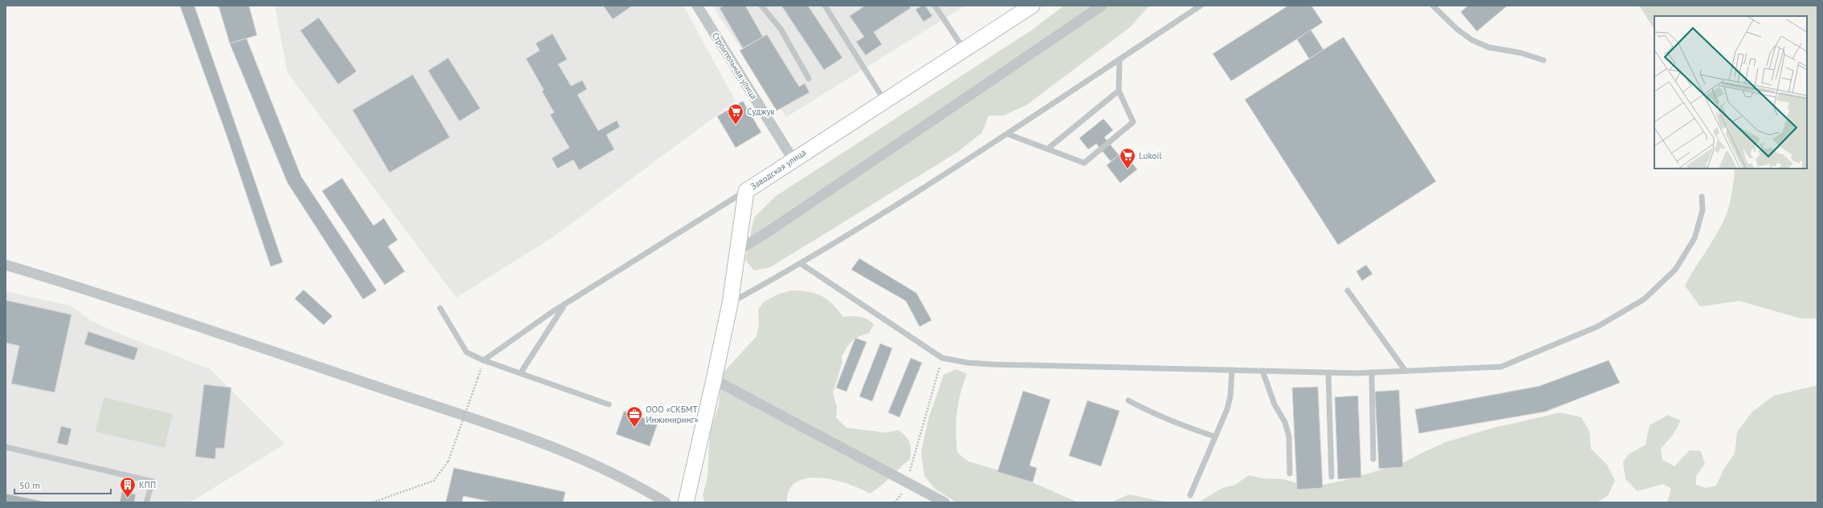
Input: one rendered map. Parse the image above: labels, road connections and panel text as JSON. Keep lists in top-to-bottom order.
{
  "streets": {
    "main road": ["Заводская улица"],
    "street": ["Строительная улица"]
  },
  "crossings": [
    ["Строительная улица", "Заводская улица"]
  ],
  "places": {
    "supermarket": ["Суджук", "Lukoil"],
    "office": ["ООО «СКБМТ Инжиниринг»"],
    "building": ["КПП"]
  },
  "scale_bar": "50 m"
}
